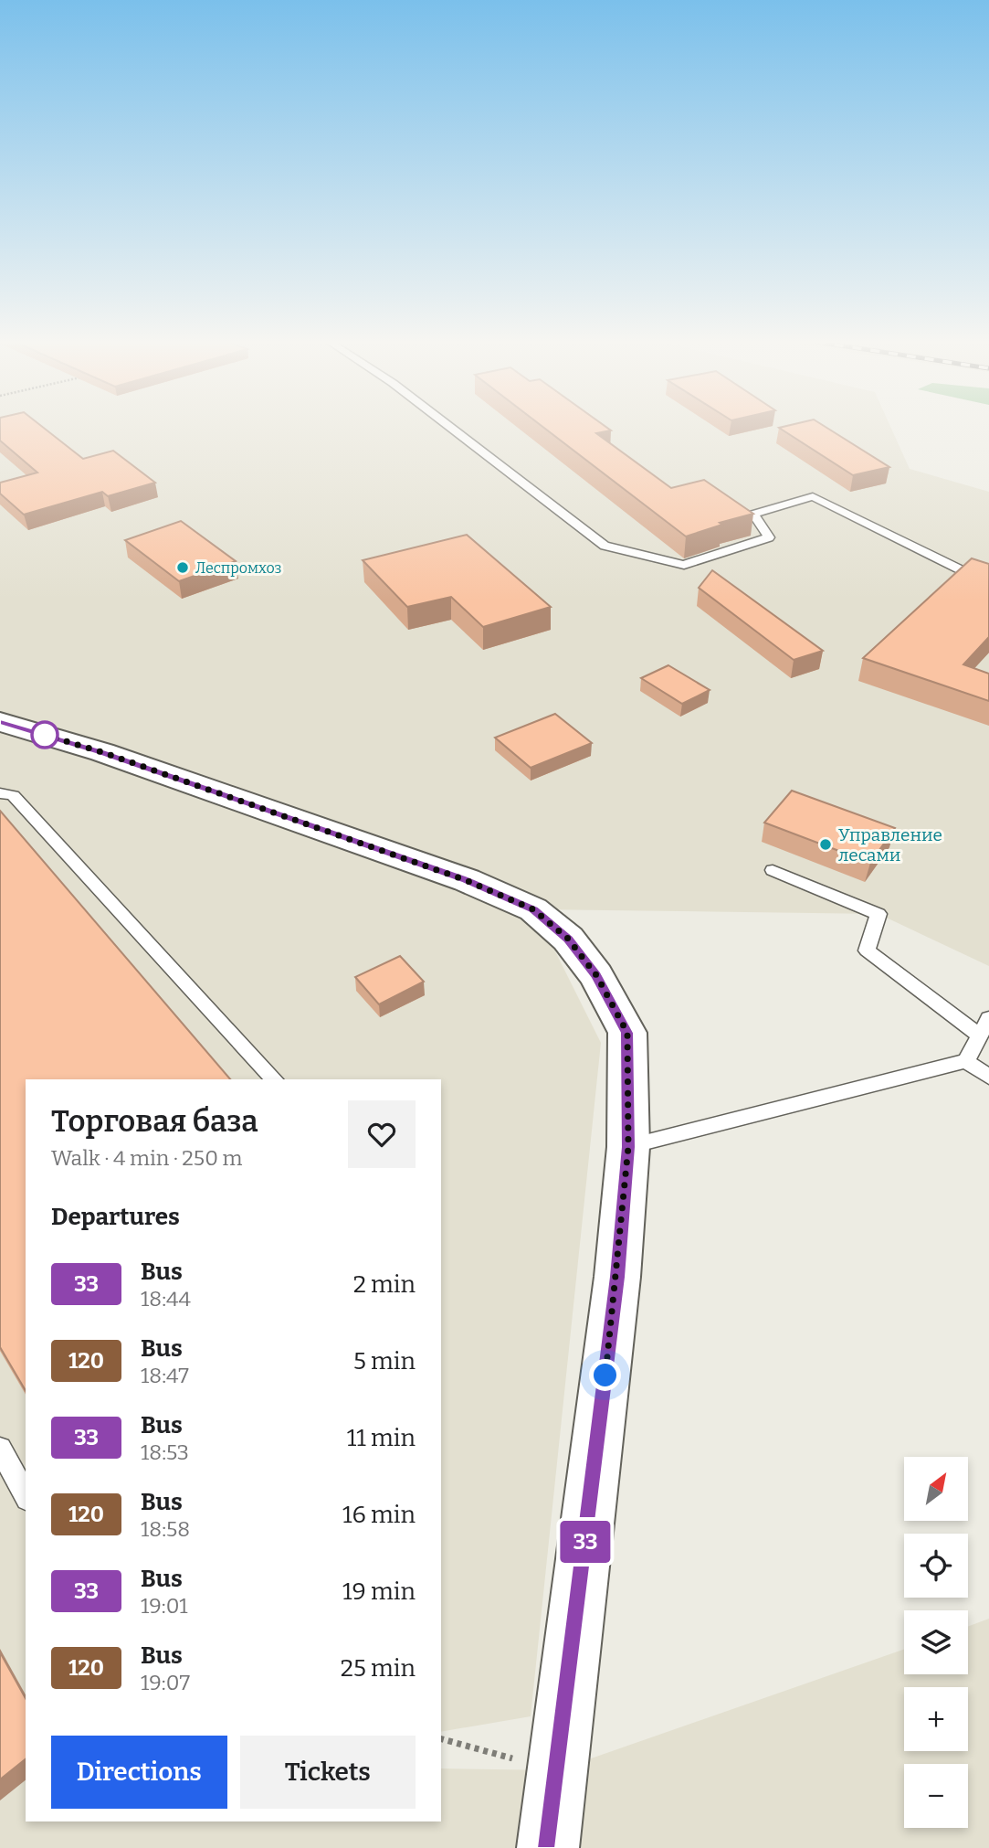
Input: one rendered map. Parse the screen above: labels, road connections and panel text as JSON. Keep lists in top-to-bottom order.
{
  "places": ["Леспромхоз", "Управление лесами"],
  "lines": ["bus line 33"],
  "north": "top right",
  "page": {
    "on_map": "33",
    "heading": [
      ["Торговая база", "Walk · 4 min · 250 m"],
      "Departures"
    ],
    "list": [
      {
        "mark": "33",
        "name": "Bus",
        "note": "18:44",
        "value": "2 min"
      },
      {
        "mark": "120",
        "name": "Bus",
        "note": "18:47",
        "value": "5 min"
      },
      {
        "mark": "33",
        "name": "Bus",
        "note": "18:53",
        "value": "11 min"
      },
      {
        "mark": "120",
        "name": "Bus",
        "note": "18:58",
        "value": "16 min"
      },
      {
        "mark": "33",
        "name": "Bus",
        "note": "19:01",
        "value": "19 min"
      },
      {
        "mark": "120",
        "name": "Bus",
        "note": "19:07",
        "value": "25 min"
      }
    ],
    "map_buttons": ["+", "−"],
    "buttons": ["Directions", "Tickets"]
  }
}
